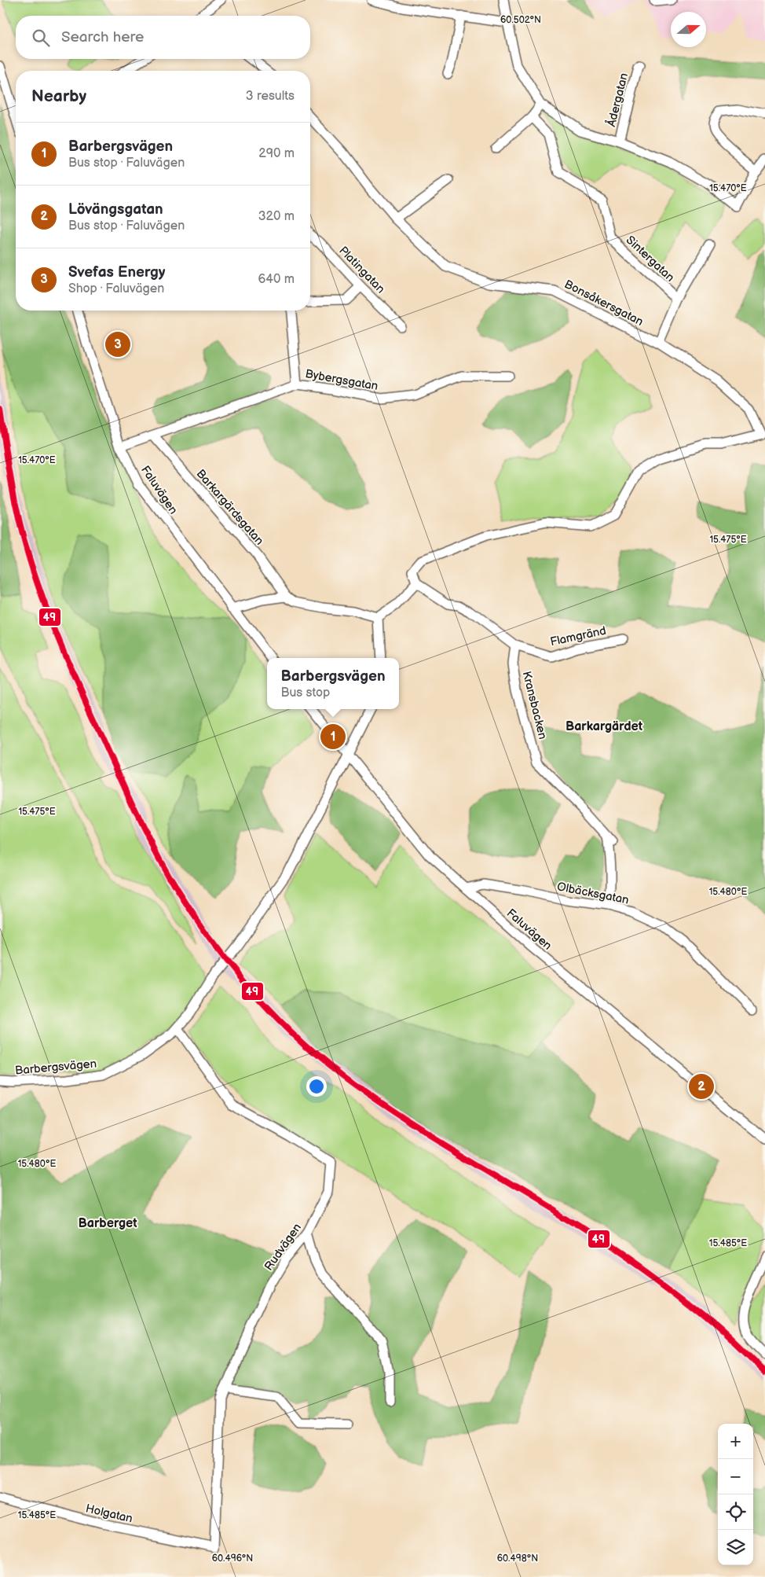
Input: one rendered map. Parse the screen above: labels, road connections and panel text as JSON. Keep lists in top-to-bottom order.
{
  "streets": {
    "street": [
      "Ådergatan",
      "Sintergatan",
      "Platingatan",
      "Bonsåkersgatan",
      "Bybergsgatan",
      "Faluvägen",
      "Barkargärdsgatan",
      "Flamgränd",
      "Kransbacken",
      "Olbäcksgatan",
      "Barbergsvägen",
      "Rudvägen",
      "Holgatan"
    ]
  },
  "crossings": [
    ["Bybergsgatan", "Barkargärdsgatan"],
    ["Faluvägen", "Olbäcksgatan"],
    ["Faluvägen", "Barbergsvägen"],
    ["Flamgränd", "Kransbacken"],
    ["Kransbacken", "Olbäcksgatan"],
    ["Barbergsvägen", "Rudvägen"],
    ["Rudvägen", "Holgatan"]
  ],
  "districts": ["Barkargärdet", "Barberget"],
  "lines": ["transit line 49"],
  "north": "right",
  "page": {
    "search": "Search here",
    "heading": ["Nearby", "3 results"],
    "list": [
      {
        "mark": "1",
        "name": "Barbergsvägen",
        "note": "Bus stop · Faluvägen",
        "value": "290 m"
      },
      {
        "mark": "2",
        "name": "Lövängsgatan",
        "note": "Bus stop · Faluvägen",
        "value": "320 m"
      },
      {
        "mark": "3",
        "name": "Svefas Energy",
        "note": "Shop · Faluvägen",
        "value": "640 m"
      }
    ],
    "pins": ["3", "1", "2"],
    "popup": ["Barbergsvägen", "Bus stop"],
    "map_buttons": ["+", "−"]
  },
  "coordinates": [
    "60.502°N",
    "15.470°E",
    "15.475°E",
    "15.480°E",
    "15.485°E",
    "60.496°N",
    "60.498°N"
  ]
}
